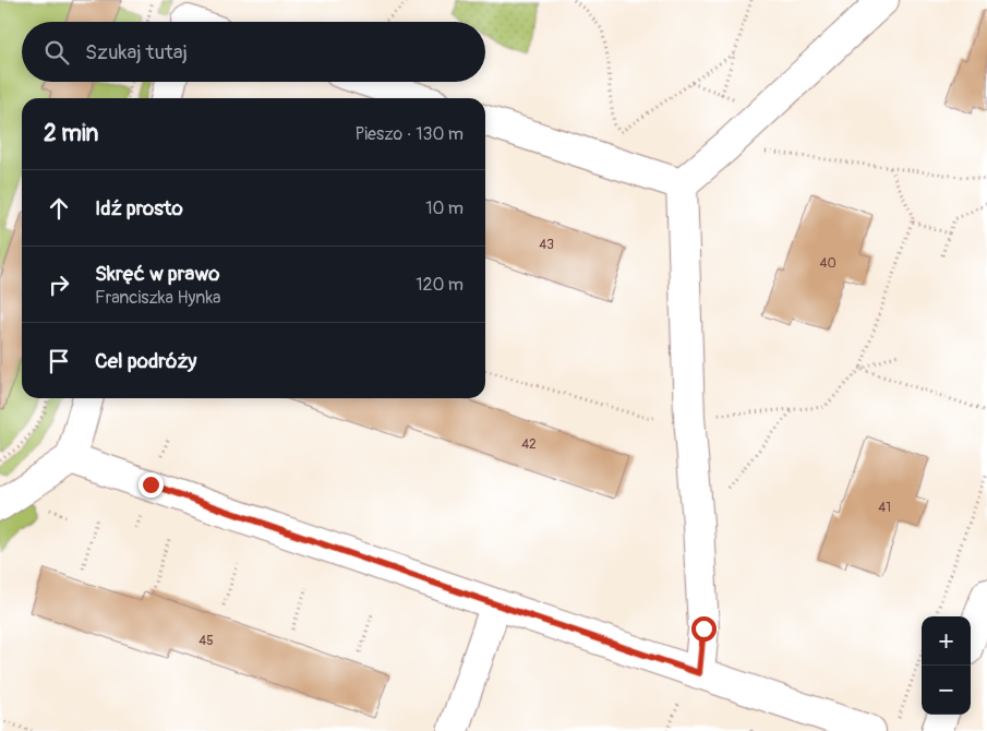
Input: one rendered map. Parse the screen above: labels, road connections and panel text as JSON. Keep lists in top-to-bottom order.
{
  "house_numbers": [
    "43",
    "40",
    "42",
    "41",
    "45"
  ],
  "page": {
    "search": "Szukaj tutaj",
    "heading": ["2 min", "Pieszo · 130 m"],
    "list": [
      ["Idź prosto", "10 m"],
      ["Skręć w prawo", "Franciszka Hynka", "120 m"],
      "Cel podróży"
    ],
    "map_buttons": ["+", "−"]
  }
}
